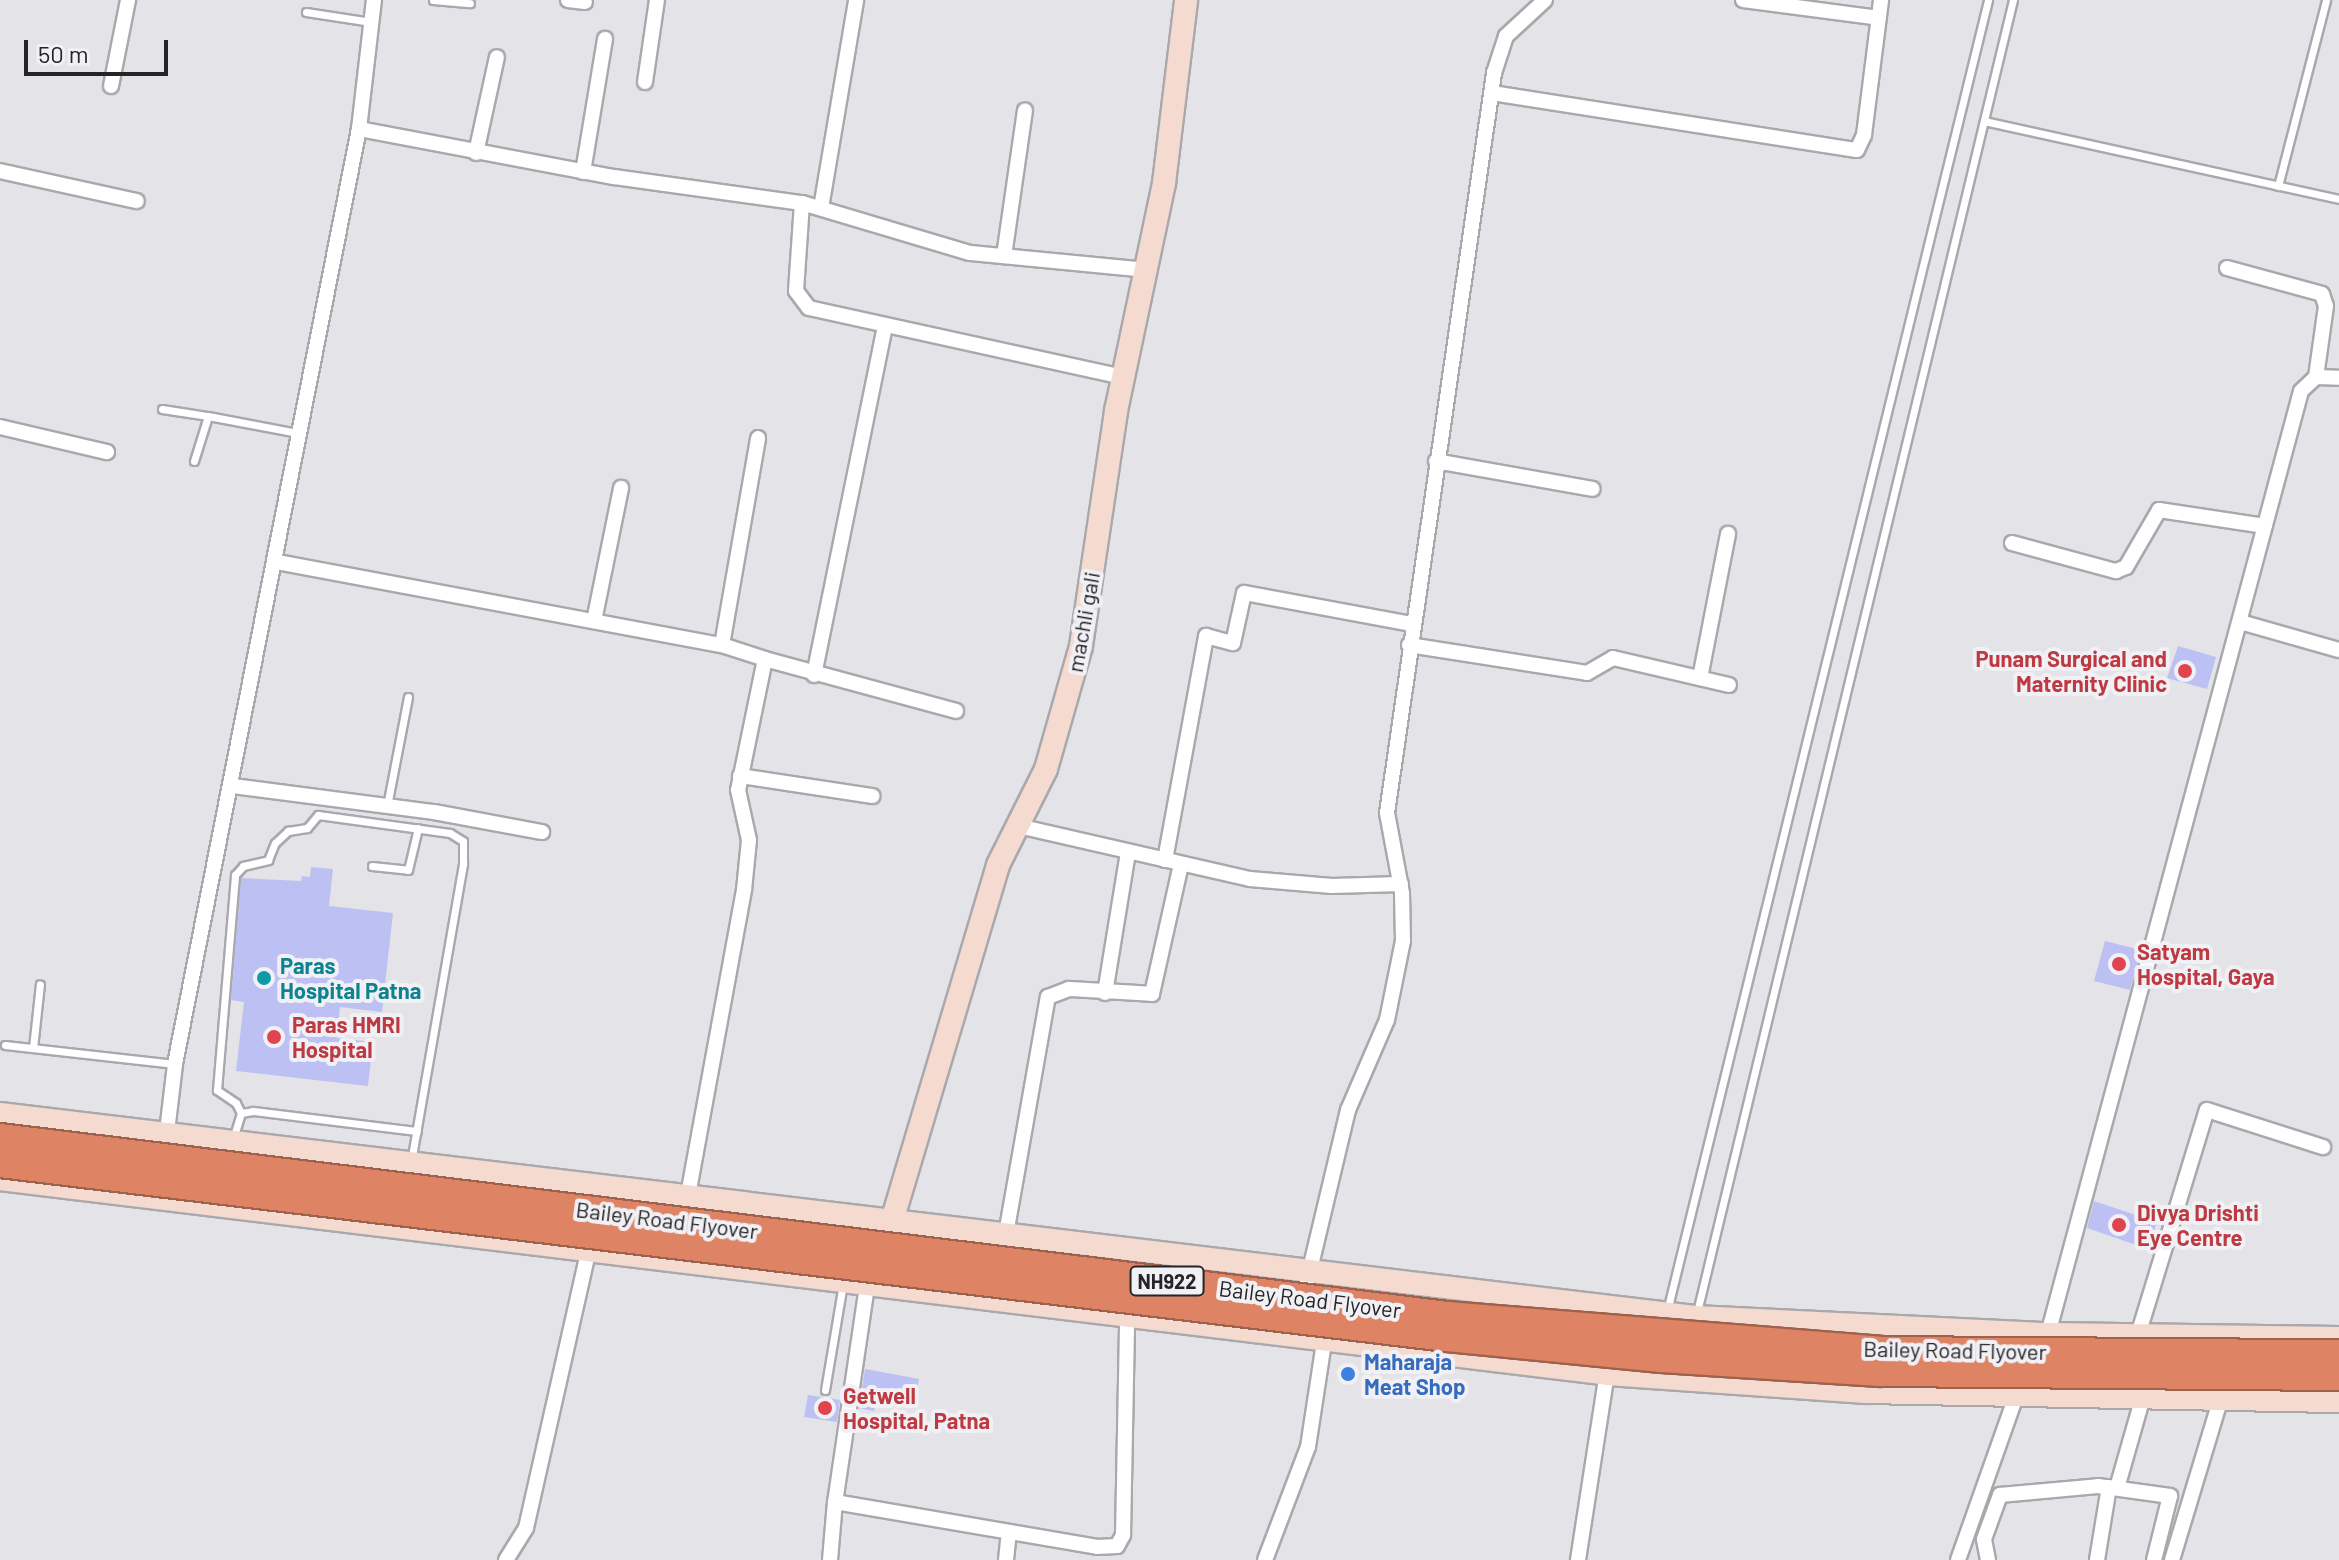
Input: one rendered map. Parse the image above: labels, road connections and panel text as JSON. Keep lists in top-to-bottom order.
{
  "streets": {
    "highway": ["Bailey Road Flyover", "NH922"],
    "main road": ["machli gali"]
  },
  "places": [
    "Punam Surgical and Maternity Clinic",
    "Satyam Hospital, Gaya",
    "Paras Hospital Patna",
    "Paras HMRI Hospital",
    "Divya Drishti Eye Centre",
    "Maharaja Meat Shop",
    "Getwell Hospital, Patna"
  ],
  "scale_bar": "50 m"
}
